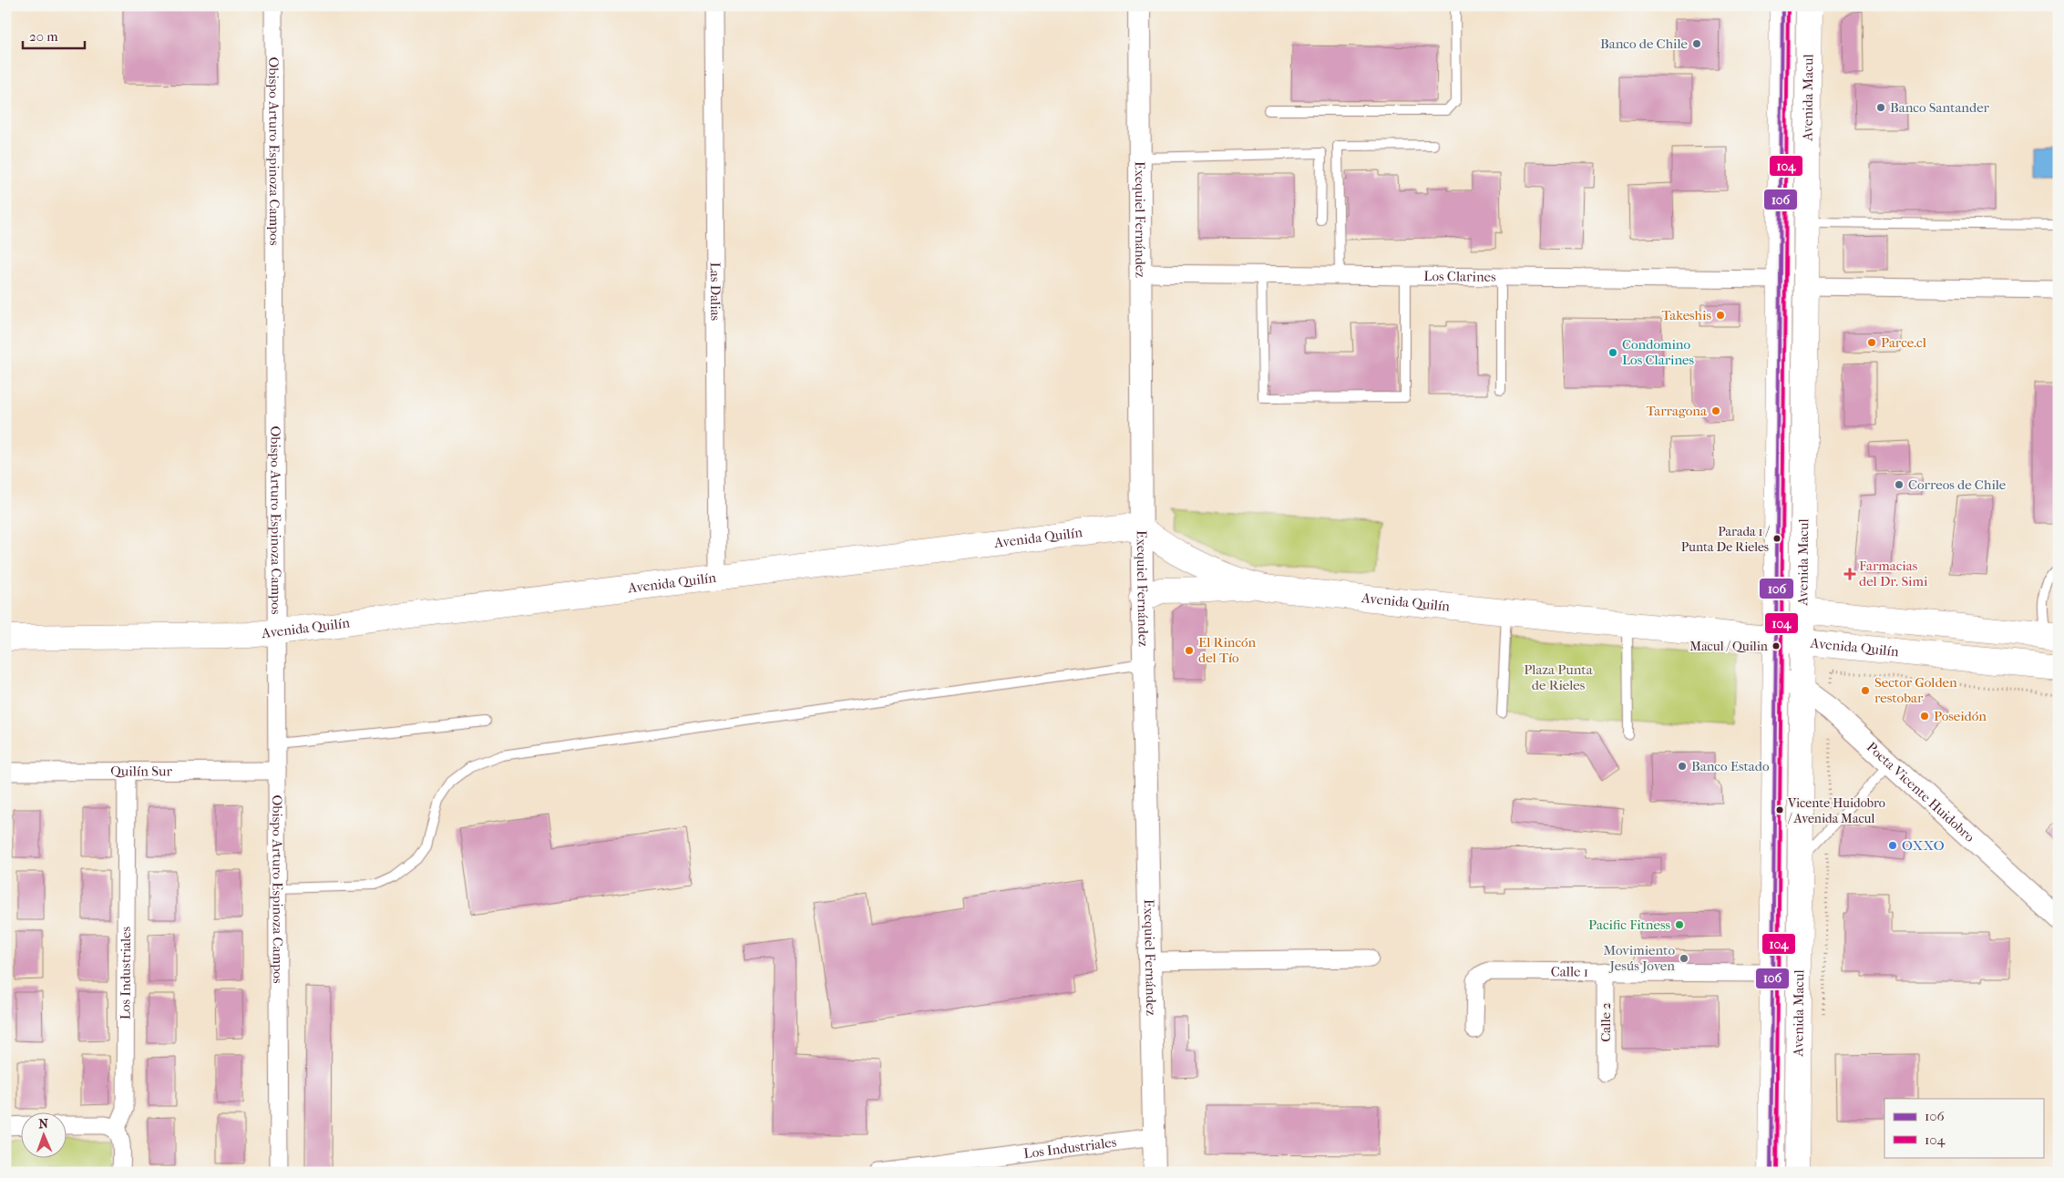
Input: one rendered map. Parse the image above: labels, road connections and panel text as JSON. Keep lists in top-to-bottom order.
{
  "streets": {
    "main road": ["Avenida Macul", "Avenida Quilín"],
    "street": [
      "Obispo Arturo Espinoza Campos",
      "Exequiel Fernández",
      "Los Clarines",
      "Las Dalias",
      "Quilín Sur",
      "Poeta Vicente Huidobro",
      "Calle 1",
      "Los Industriales",
      "Calle 2"
    ]
  },
  "crossings": [
    ["Avenida Macul", "Los Clarines"],
    ["Avenida Macul", "Avenida Quilín"],
    ["Avenida Macul", "Poeta Vicente Huidobro"],
    ["Avenida Macul", "Calle 1"],
    ["Obispo Arturo Espinoza Campos", "Avenida Quilín"],
    ["Obispo Arturo Espinoza Campos", "Quilín Sur"],
    ["Exequiel Fernández", "Los Clarines"],
    ["Exequiel Fernández", "Avenida Quilín"],
    ["Exequiel Fernández", "Los Industriales"],
    ["Las Dalias", "Avenida Quilín"],
    ["Quilín Sur", "Los Industriales"],
    ["Calle 1", "Calle 2"]
  ],
  "parks": ["Plaza Punta de Rieles"],
  "places": {
    "other": [
      "Banco de Chile",
      "Banco Santander",
      "Takeshis",
      "Parce.cl",
      "Condomino Los Clarines",
      "Tarragona",
      "Correos de Chile",
      "Parada 1 / Punta De Rieles",
      "Macul / Quilin",
      "El Rincón del Tío",
      "Sector Golden restobar",
      "Poseidón",
      "Banco Estado",
      "Vicente Huidobro / Avenida Macul",
      "OXXO",
      "Pacific Fitness",
      "Movimiento Jesús Joven"
    ],
    "health": ["Farmacias del Dr. Simi"]
  },
  "lines": ["transit line 106", "transit line 104"],
  "legend": ["106", "104"],
  "scale_bar": "20 m",
  "north": "top"
}
